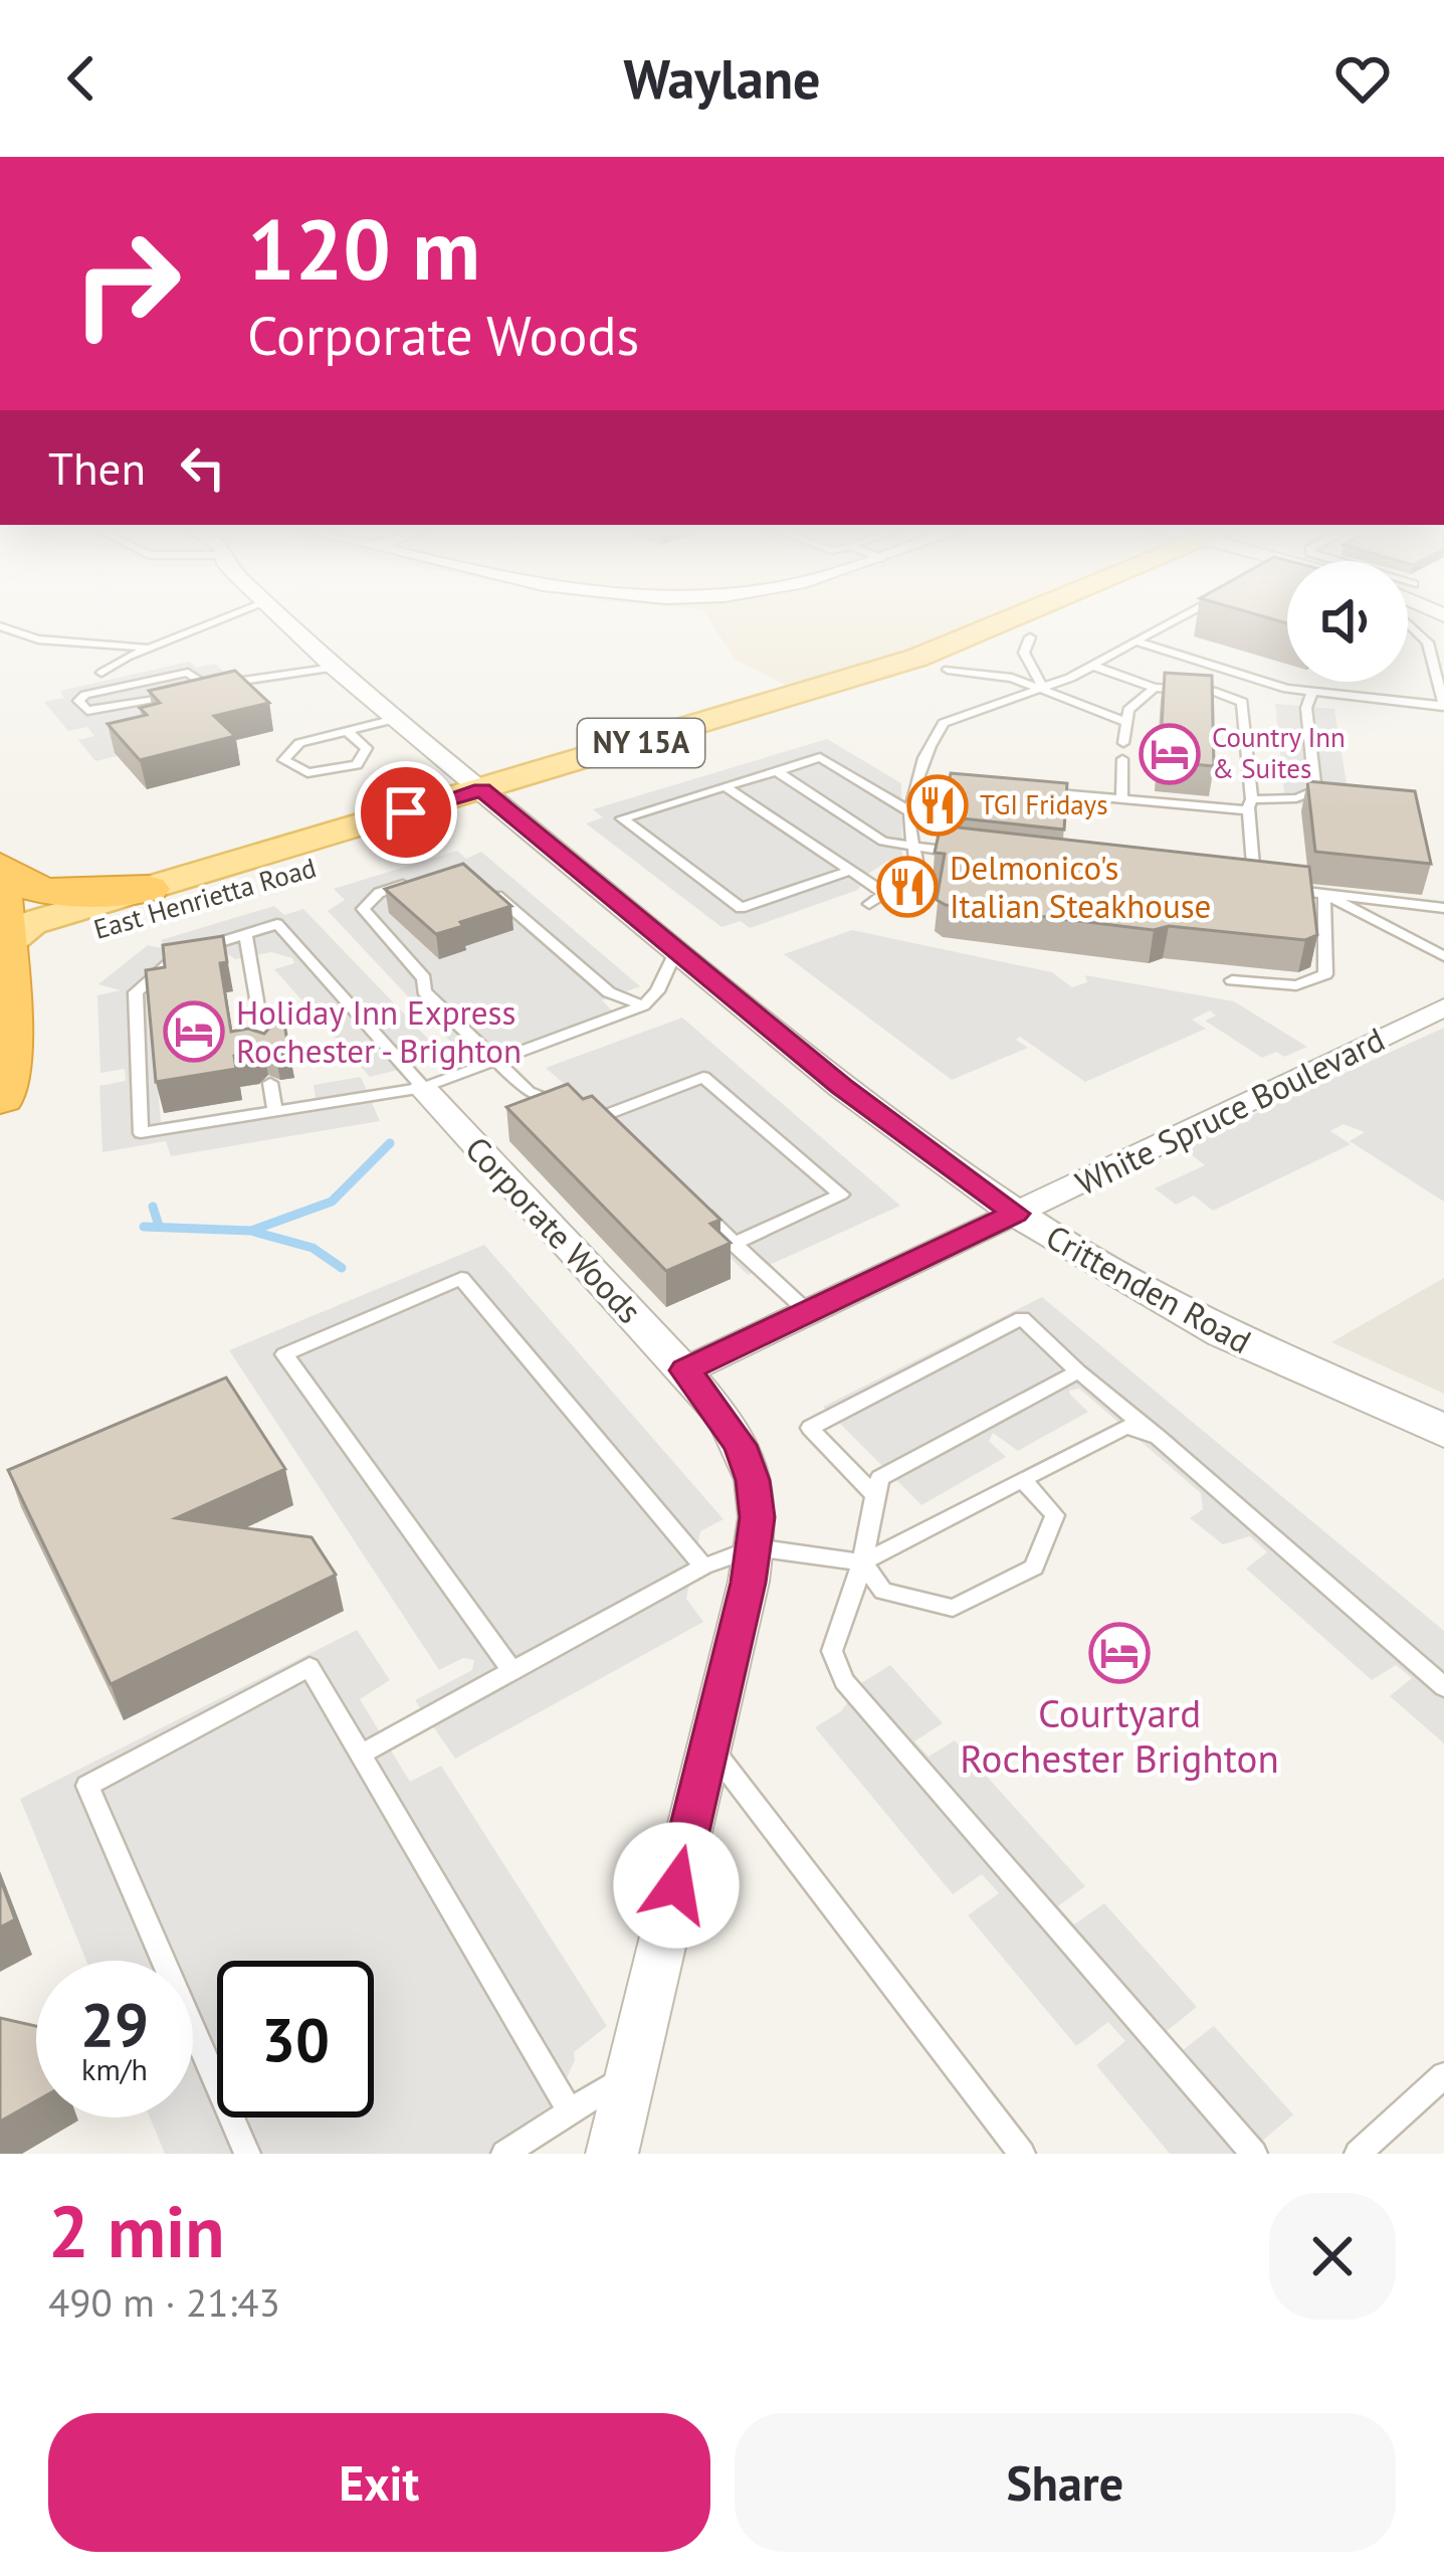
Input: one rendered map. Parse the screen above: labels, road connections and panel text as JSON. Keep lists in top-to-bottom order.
{
  "streets": {
    "main road": ["NY 15A", "East Henrietta Road"],
    "street": ["White Spruce Boulevard", "Corporate Woods", "Crittenden Road"]
  },
  "crossings": [
    ["East Henrietta Road", "Crittenden Road"],
    ["White Spruce Boulevard", "Crittenden Road"]
  ],
  "places": {
    "hotel": ["Country Inn & Suites", "Holiday Inn Express Rochester - Brighton", "Courtyard Rochester Brighton"],
    "restaurant": ["TGI Fridays", "Delmonico's Italian Steakhouse"]
  },
  "page": {
    "header": "Waylane",
    "turn": ["120 m", "Corporate Woods"],
    "then": "Then",
    "speed": "29 km/h",
    "limit": "30",
    "heading": ["2 min", "490 m · 21:43"],
    "buttons": ["Exit", "Share"]
  }
}
